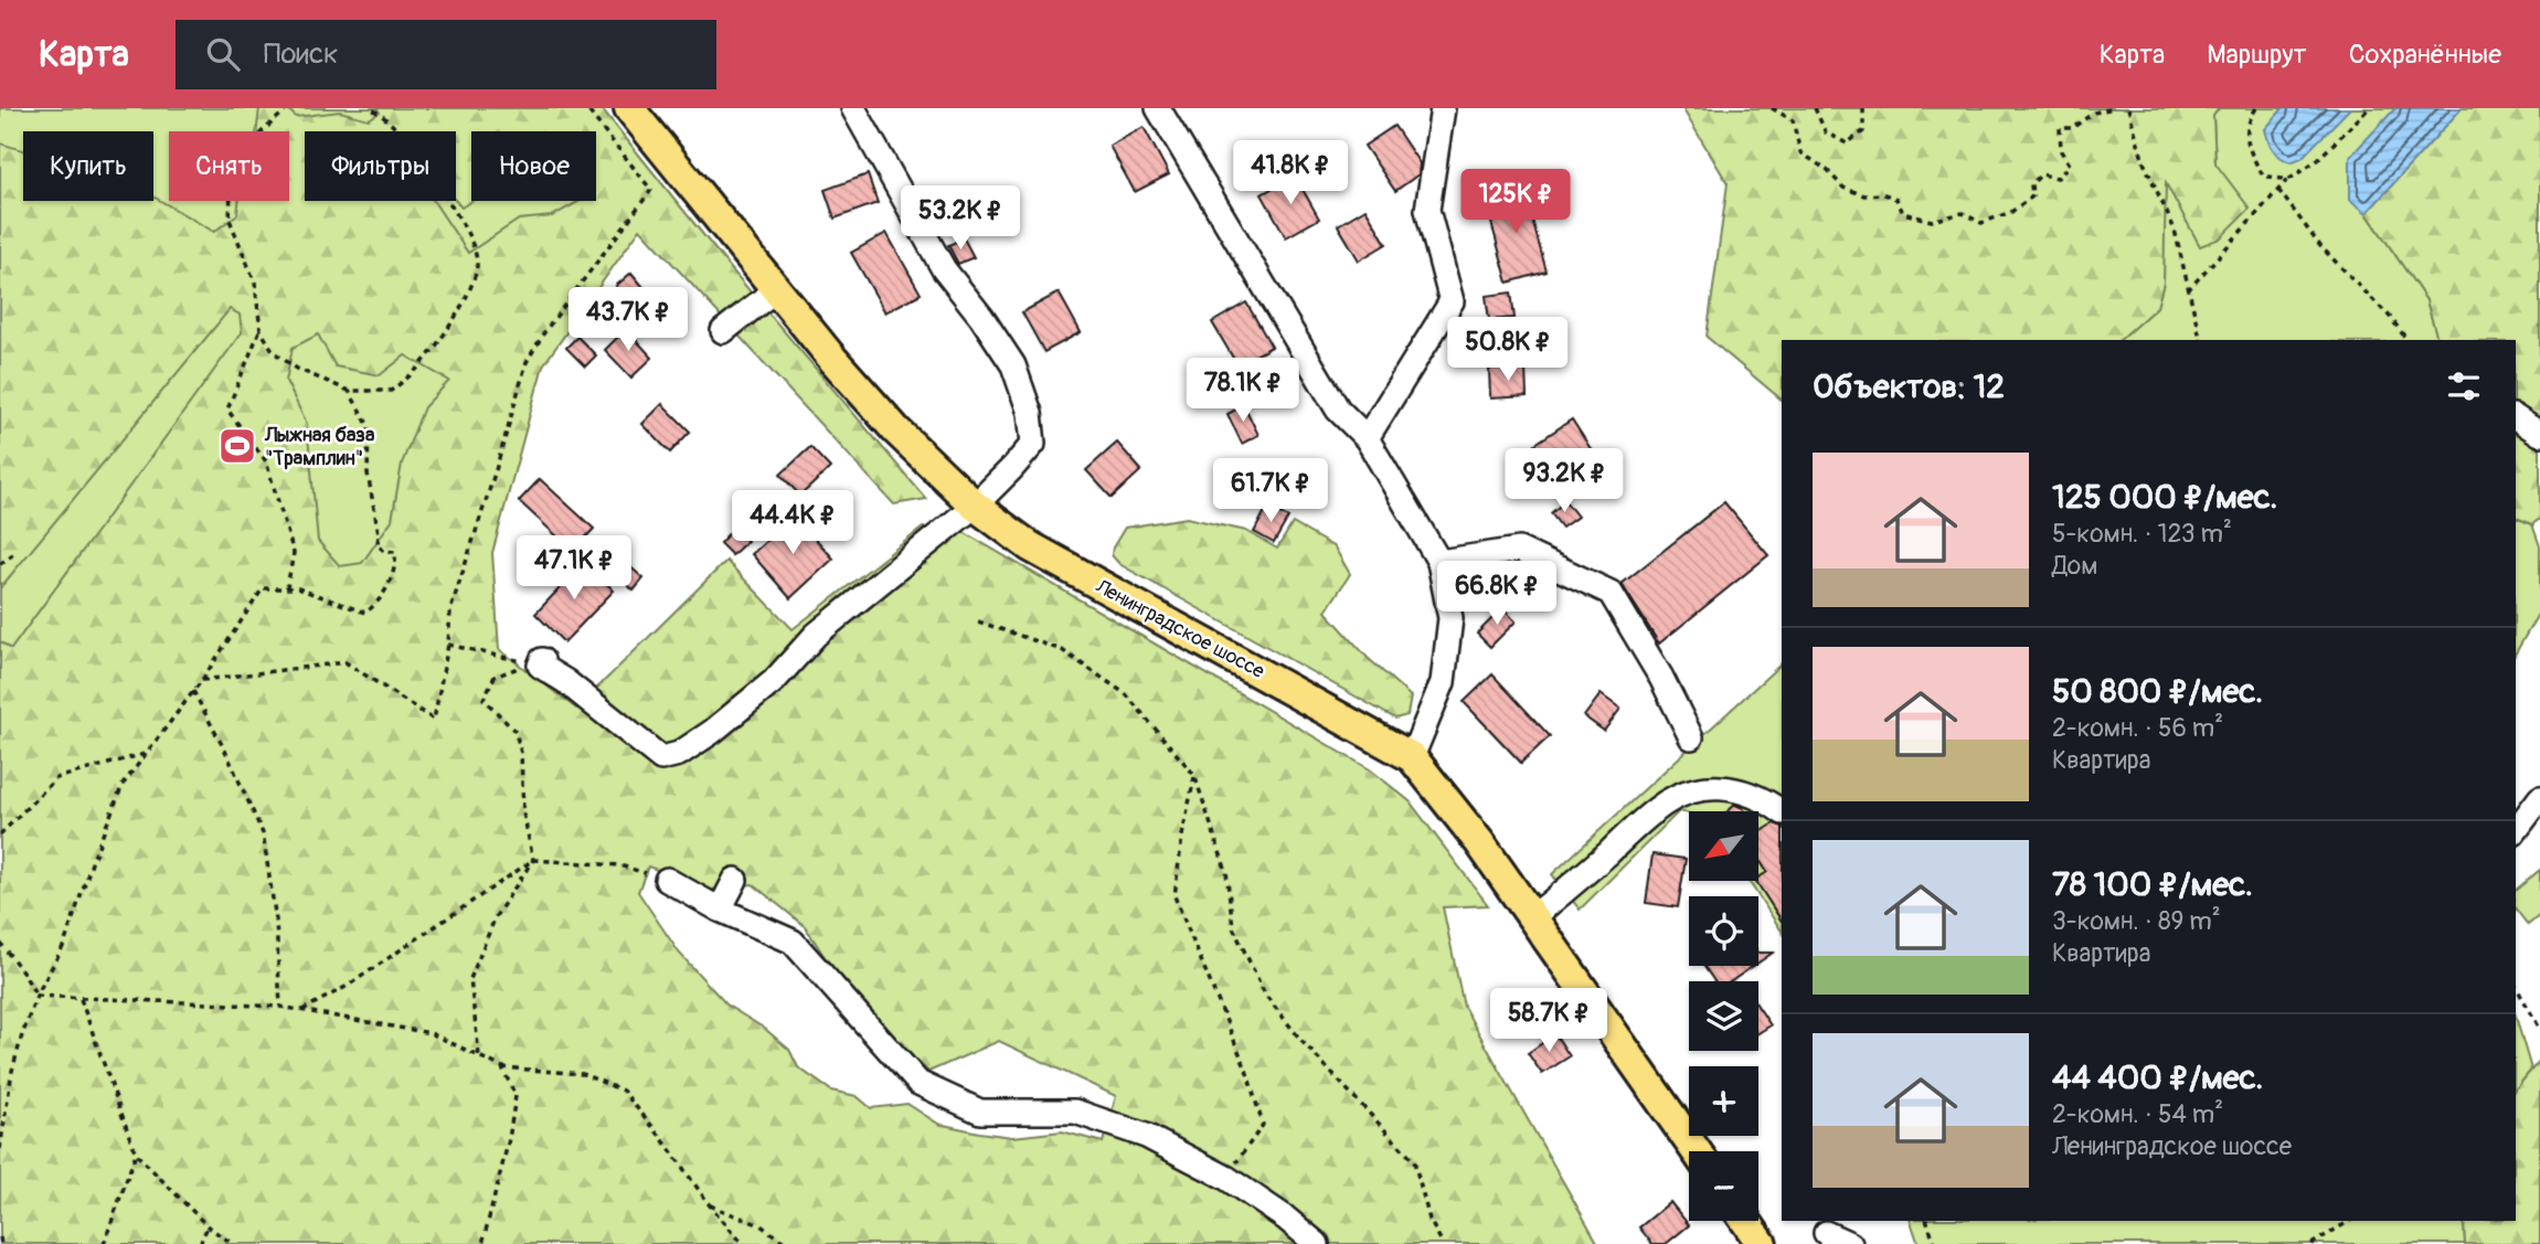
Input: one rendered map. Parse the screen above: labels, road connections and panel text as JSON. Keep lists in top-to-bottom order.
{
  "streets": {
    "main road": ["Ленинградское шоссе"]
  },
  "places": {
    "sports": ["Лыжная база \"Трамплин\""]
  },
  "north": "bottom left",
  "page": {
    "header": "Карта",
    "search": "Поиск",
    "nav": ["Карта", "Маршрут", "Сохранённые"],
    "chip": [
      "Купить",
      "Снять",
      "Фильтры",
      "Новое"
    ],
    "price": [
      "41.8K ₽",
      "125K ₽",
      "53.2K ₽",
      "43.7K ₽",
      "50.8K ₽",
      "78.1K ₽",
      "93.2K ₽",
      "61.7K ₽",
      "44.4K ₽",
      "47.1K ₽",
      "66.8K ₽",
      "58.7K ₽"
    ],
    "heading": "Объектов: 12",
    "list": [
      {
        "name": "125 000 ₽/мес.",
        "note": "5-комн. · 123 m² · Дом"
      },
      {
        "name": "50 800 ₽/мес.",
        "note": "2-комн. · 56 m² · Квартира"
      },
      {
        "name": "78 100 ₽/мес.",
        "note": "3-комн. · 89 m² · Квартира"
      },
      {
        "name": "44 400 ₽/мес.",
        "note": "2-комн. · 54 m² · Ленинградское шоссе"
      }
    ],
    "map_buttons": ["+", "−"]
  }
}
